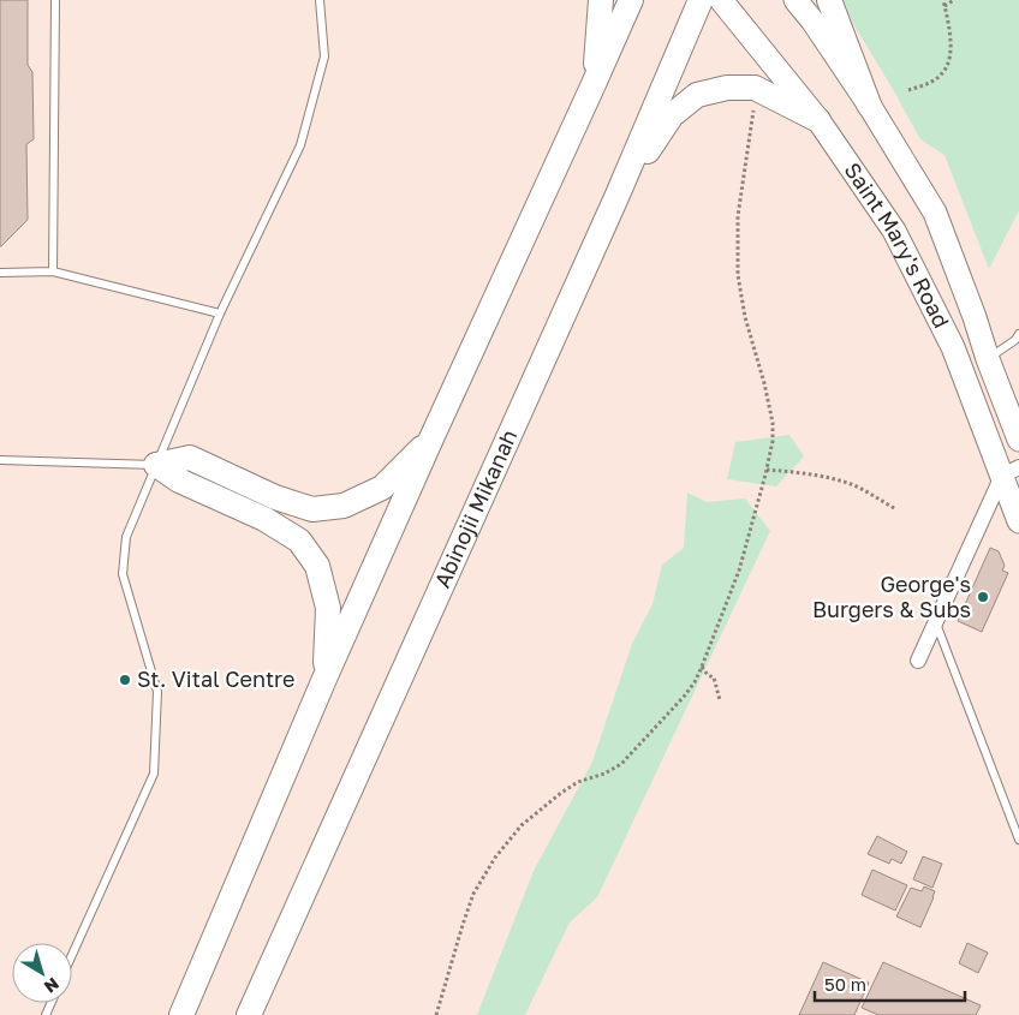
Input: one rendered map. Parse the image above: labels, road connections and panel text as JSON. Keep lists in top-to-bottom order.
{
  "streets": {
    "main road": ["Saint Mary's Road", "Abinojii Mikanah"]
  },
  "places": ["George's Burgers & Subs", "St. Vital Centre"],
  "scale_bar": "50 m",
  "north": "bottom right"
}
